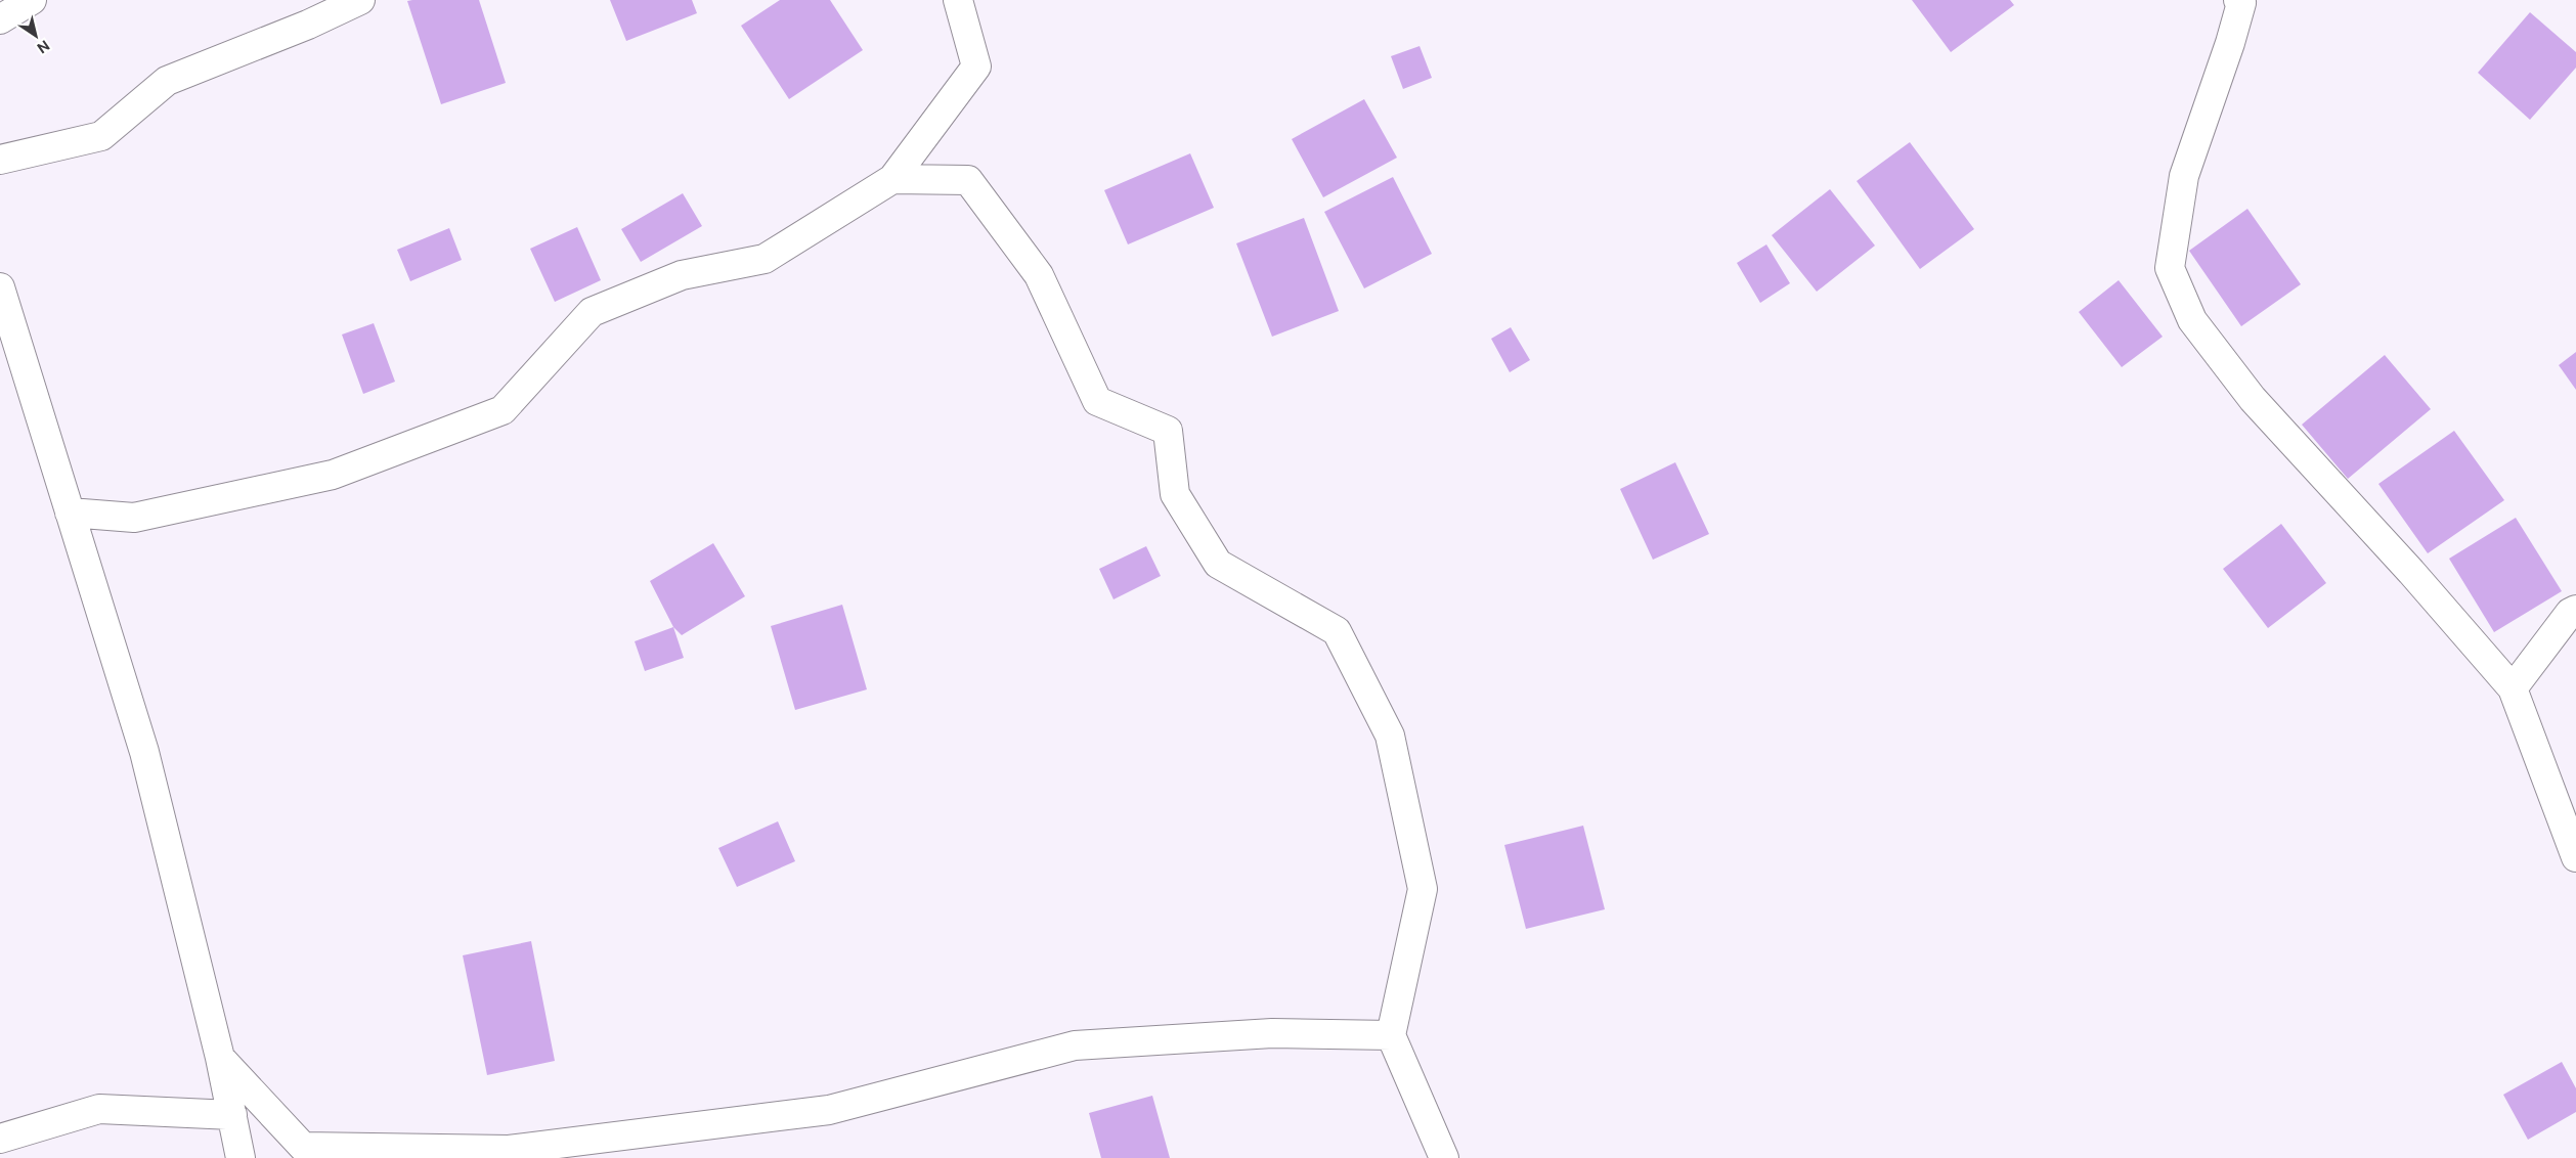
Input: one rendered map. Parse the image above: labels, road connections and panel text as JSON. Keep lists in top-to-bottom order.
{
  "north": "bottom right"
}
